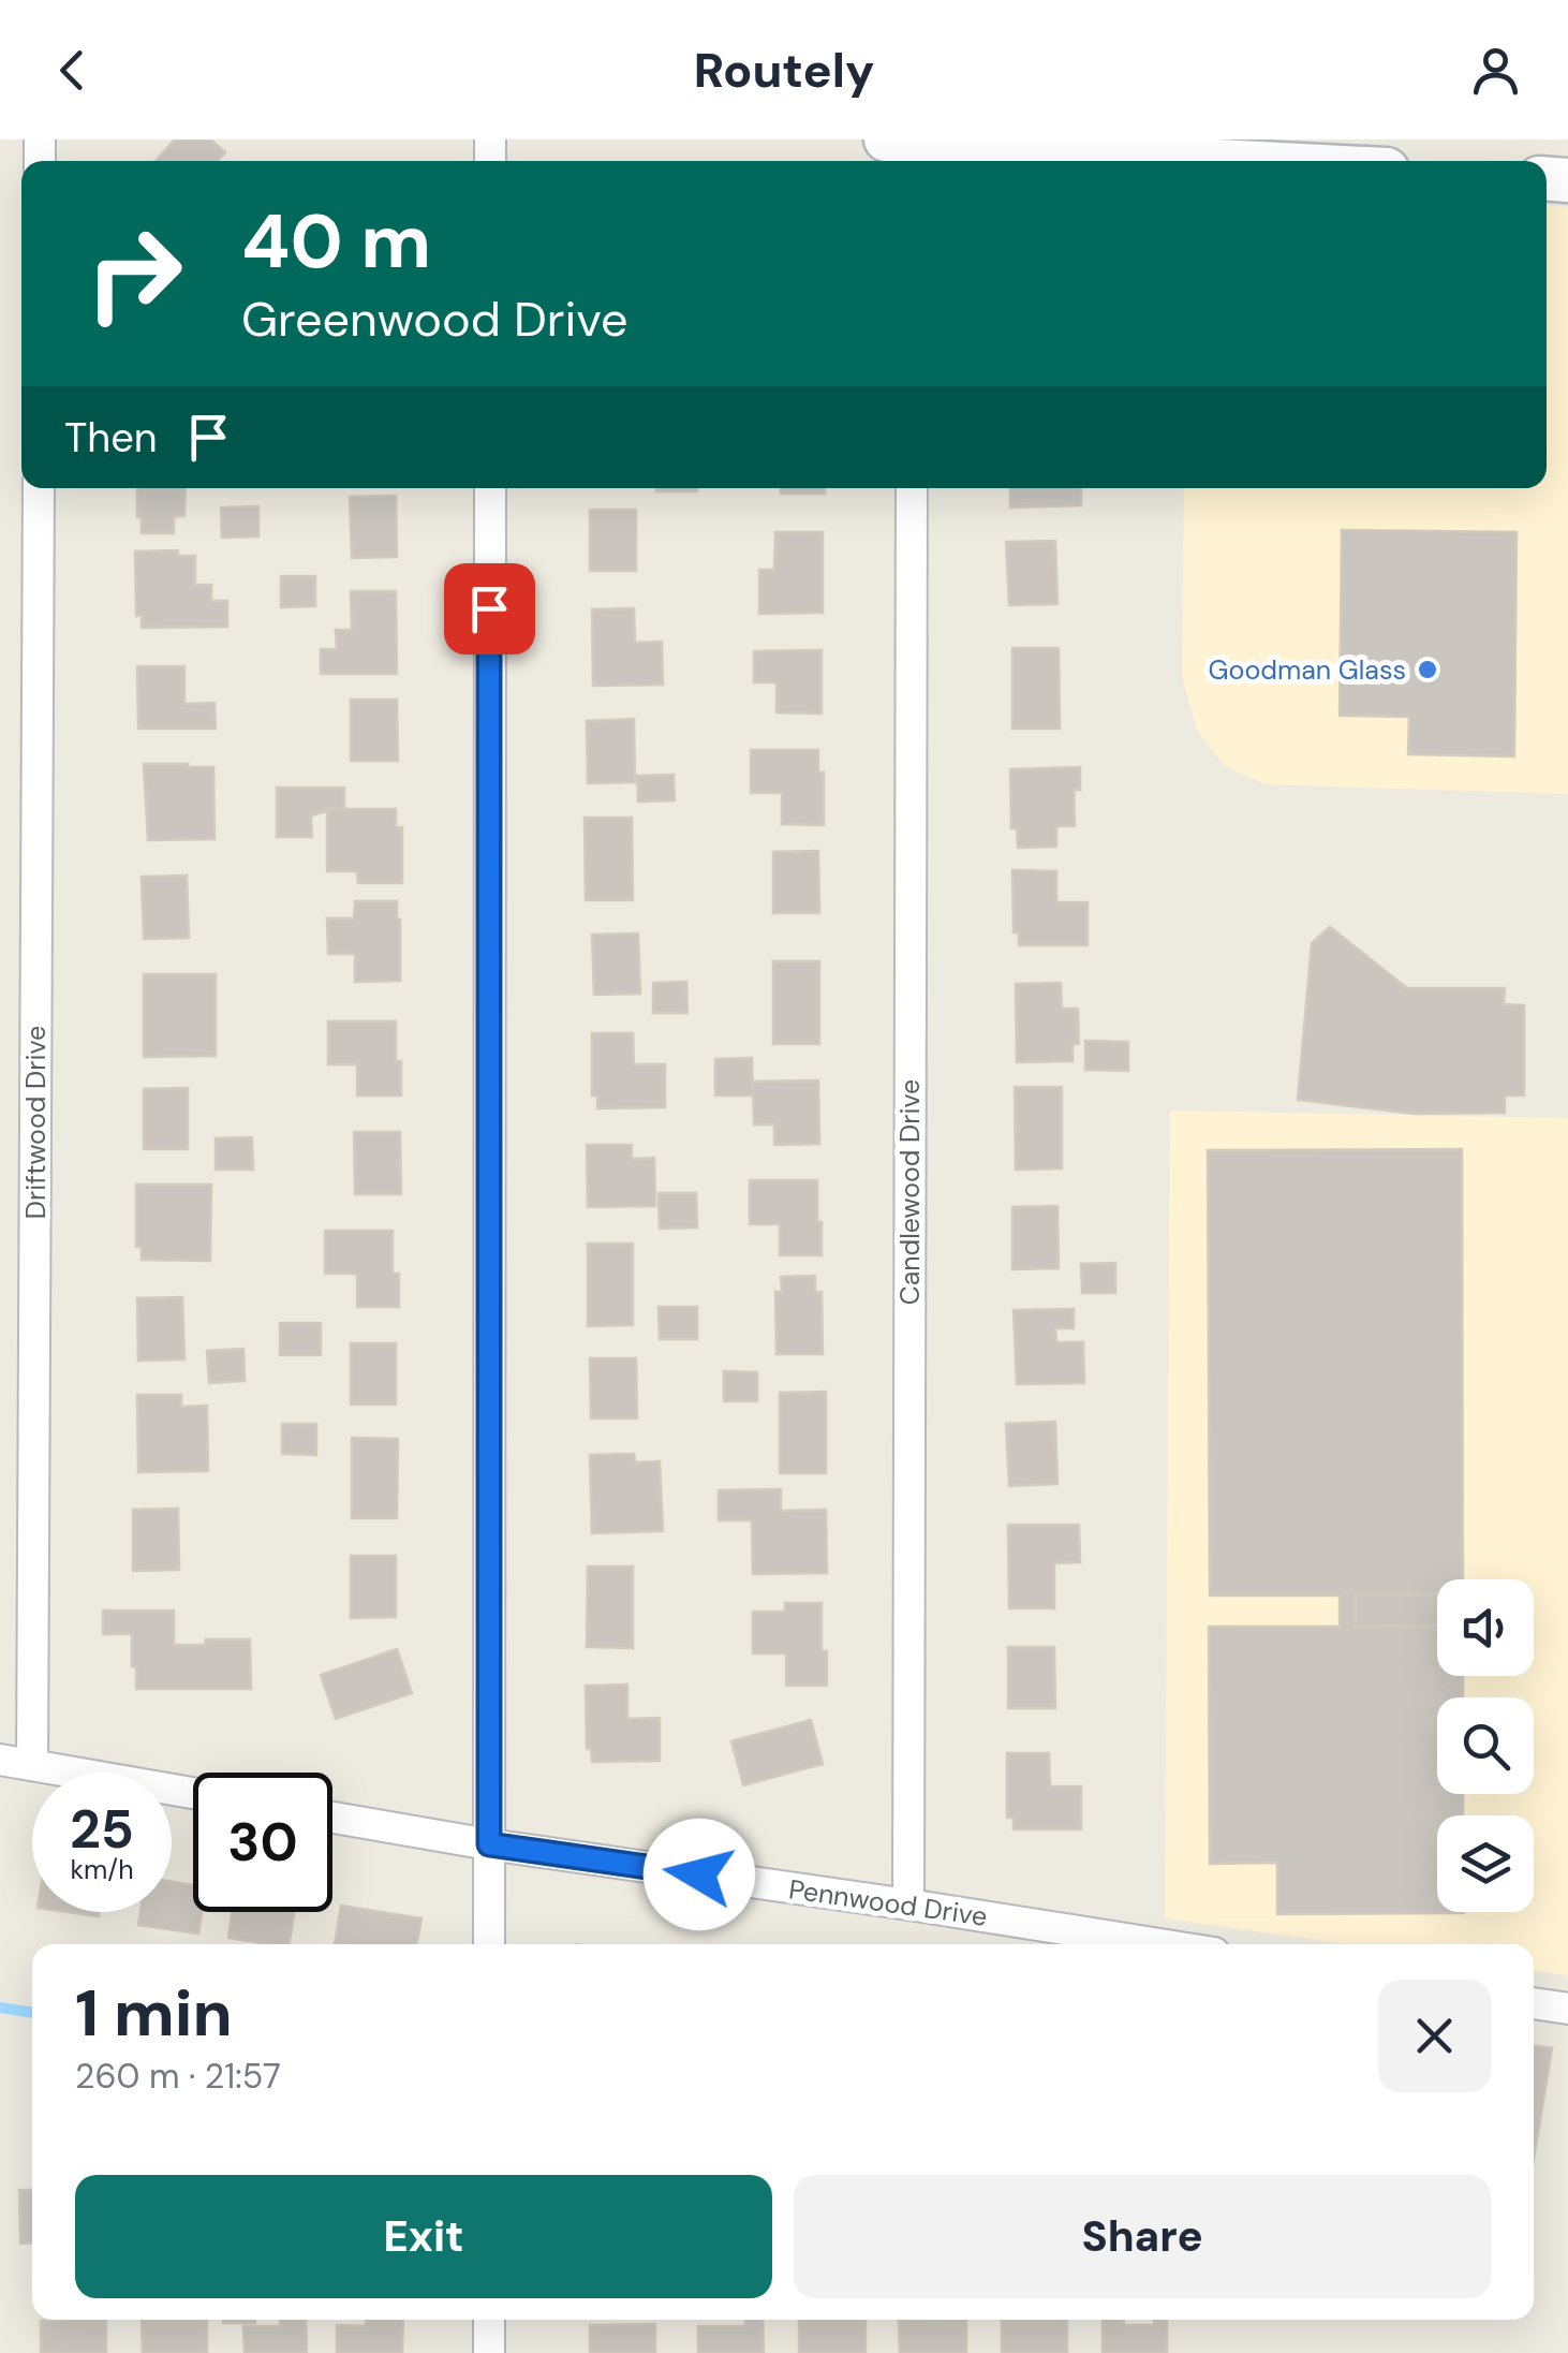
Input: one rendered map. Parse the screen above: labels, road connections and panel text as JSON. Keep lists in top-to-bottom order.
{
  "streets": {
    "street": ["Driftwood Drive", "Candlewood Drive", "Pennwood Drive"]
  },
  "crossings": [
    ["Candlewood Drive", "Pennwood Drive"]
  ],
  "places": ["Goodman Glass"],
  "page": {
    "header": "Routely",
    "turn": ["40 m", "Greenwood Drive"],
    "then": "Then",
    "speed": "25 km/h",
    "limit": "30",
    "heading": ["1 min", "260 m · 21:57"],
    "buttons": ["Exit", "Share"]
  }
}
